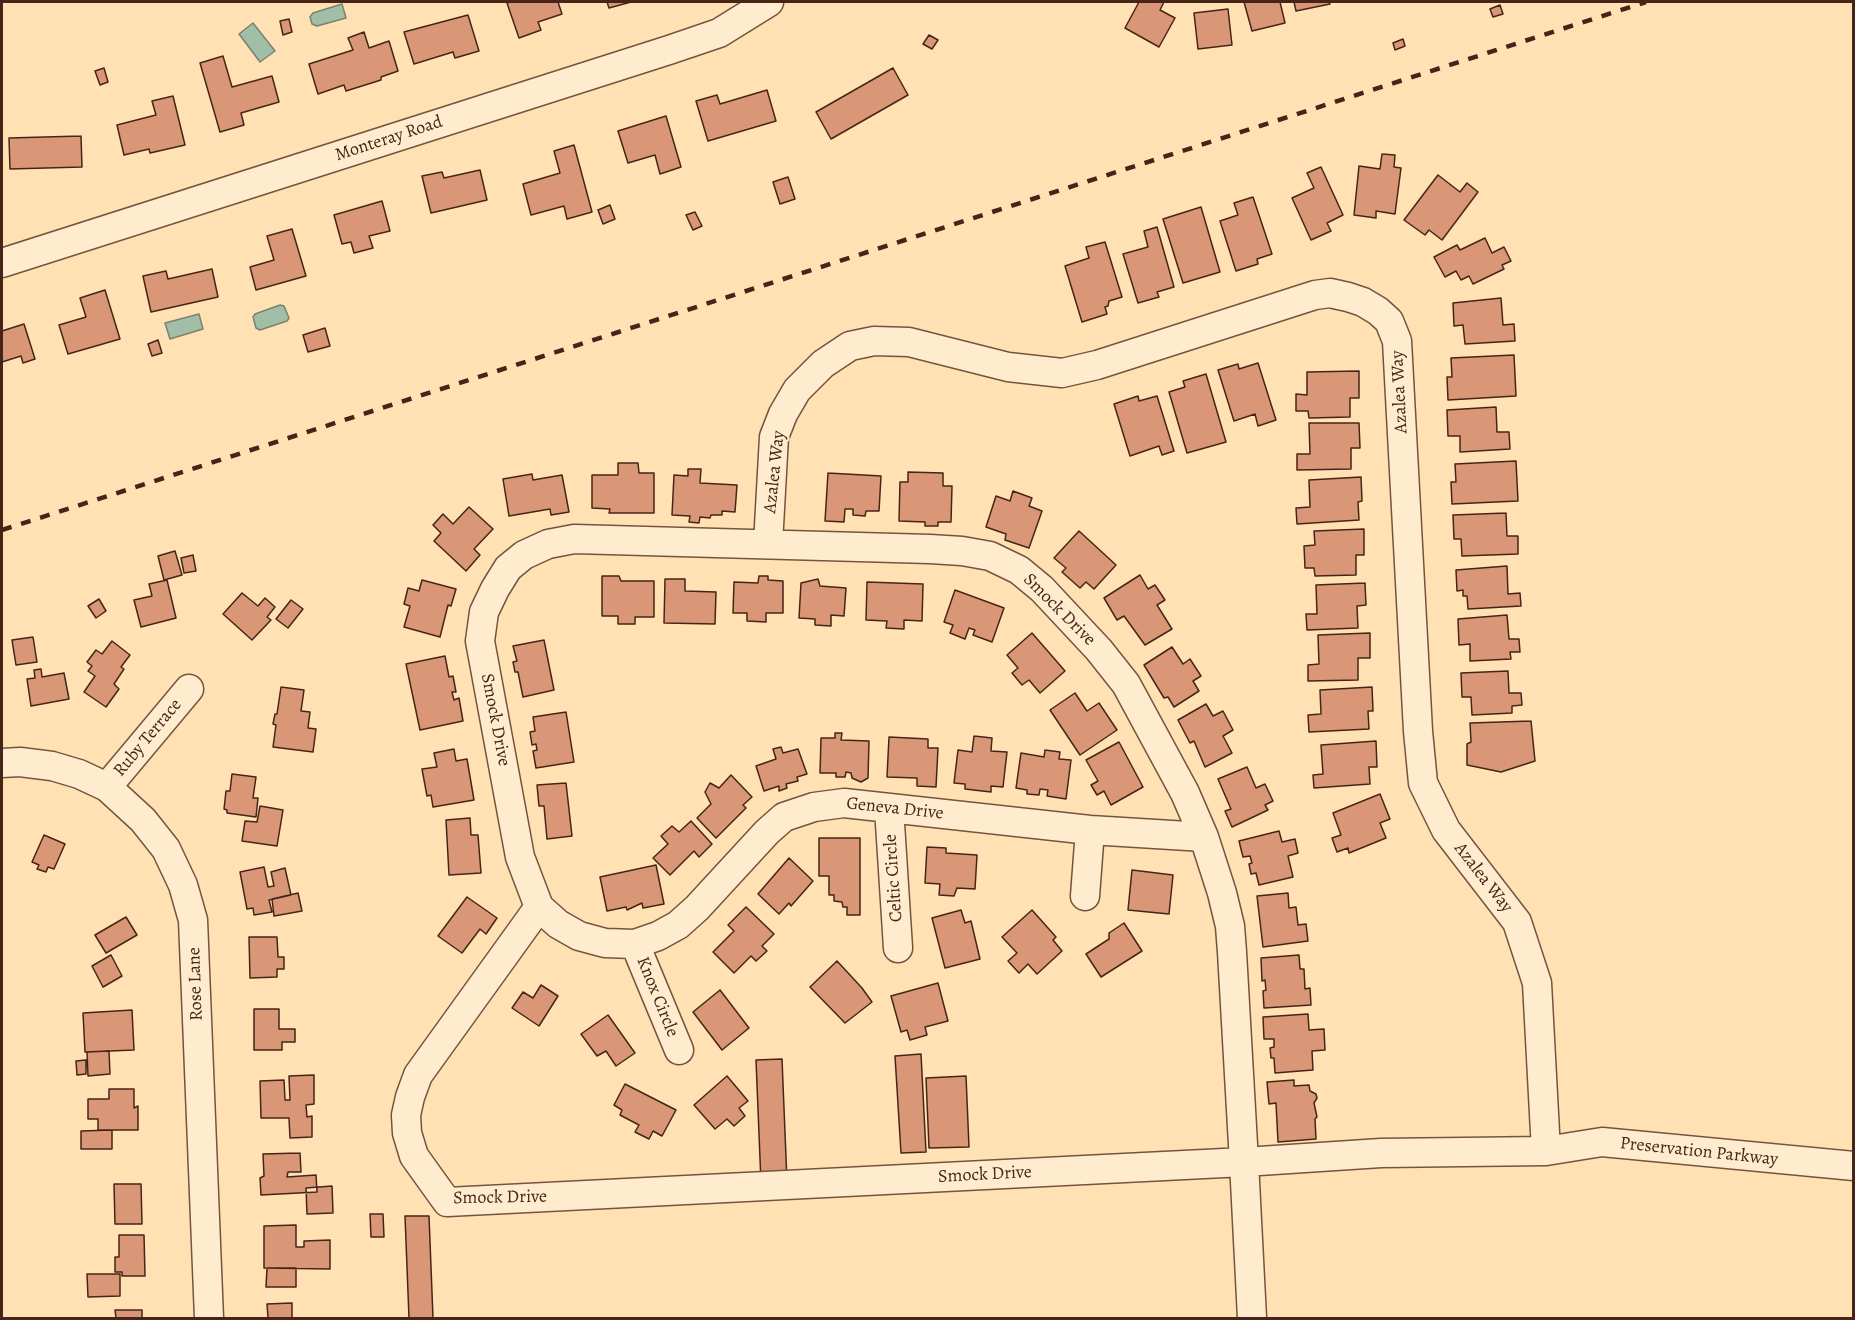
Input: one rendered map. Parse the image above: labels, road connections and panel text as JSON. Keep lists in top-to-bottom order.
{
  "streets": {
    "street": [
      "Monteray Road",
      "Azalea Way",
      "Smock Drive",
      "Ruby Terrace",
      "Geneva Drive",
      "Celtic Circle",
      "Rose Lane",
      "Knox Circle",
      "Preservation Parkway"
    ]
  },
  "crossings": [
    ["Azalea Way", "Smock Drive"],
    ["Azalea Way", "Preservation Parkway"],
    ["Smock Drive", "Geneva Drive"],
    ["Smock Drive", "Preservation Parkway"],
    ["Ruby Terrace", "Rose Lane"],
    ["Geneva Drive", "Celtic Circle"],
    ["Geneva Drive", "Knox Circle"]
  ]
}
